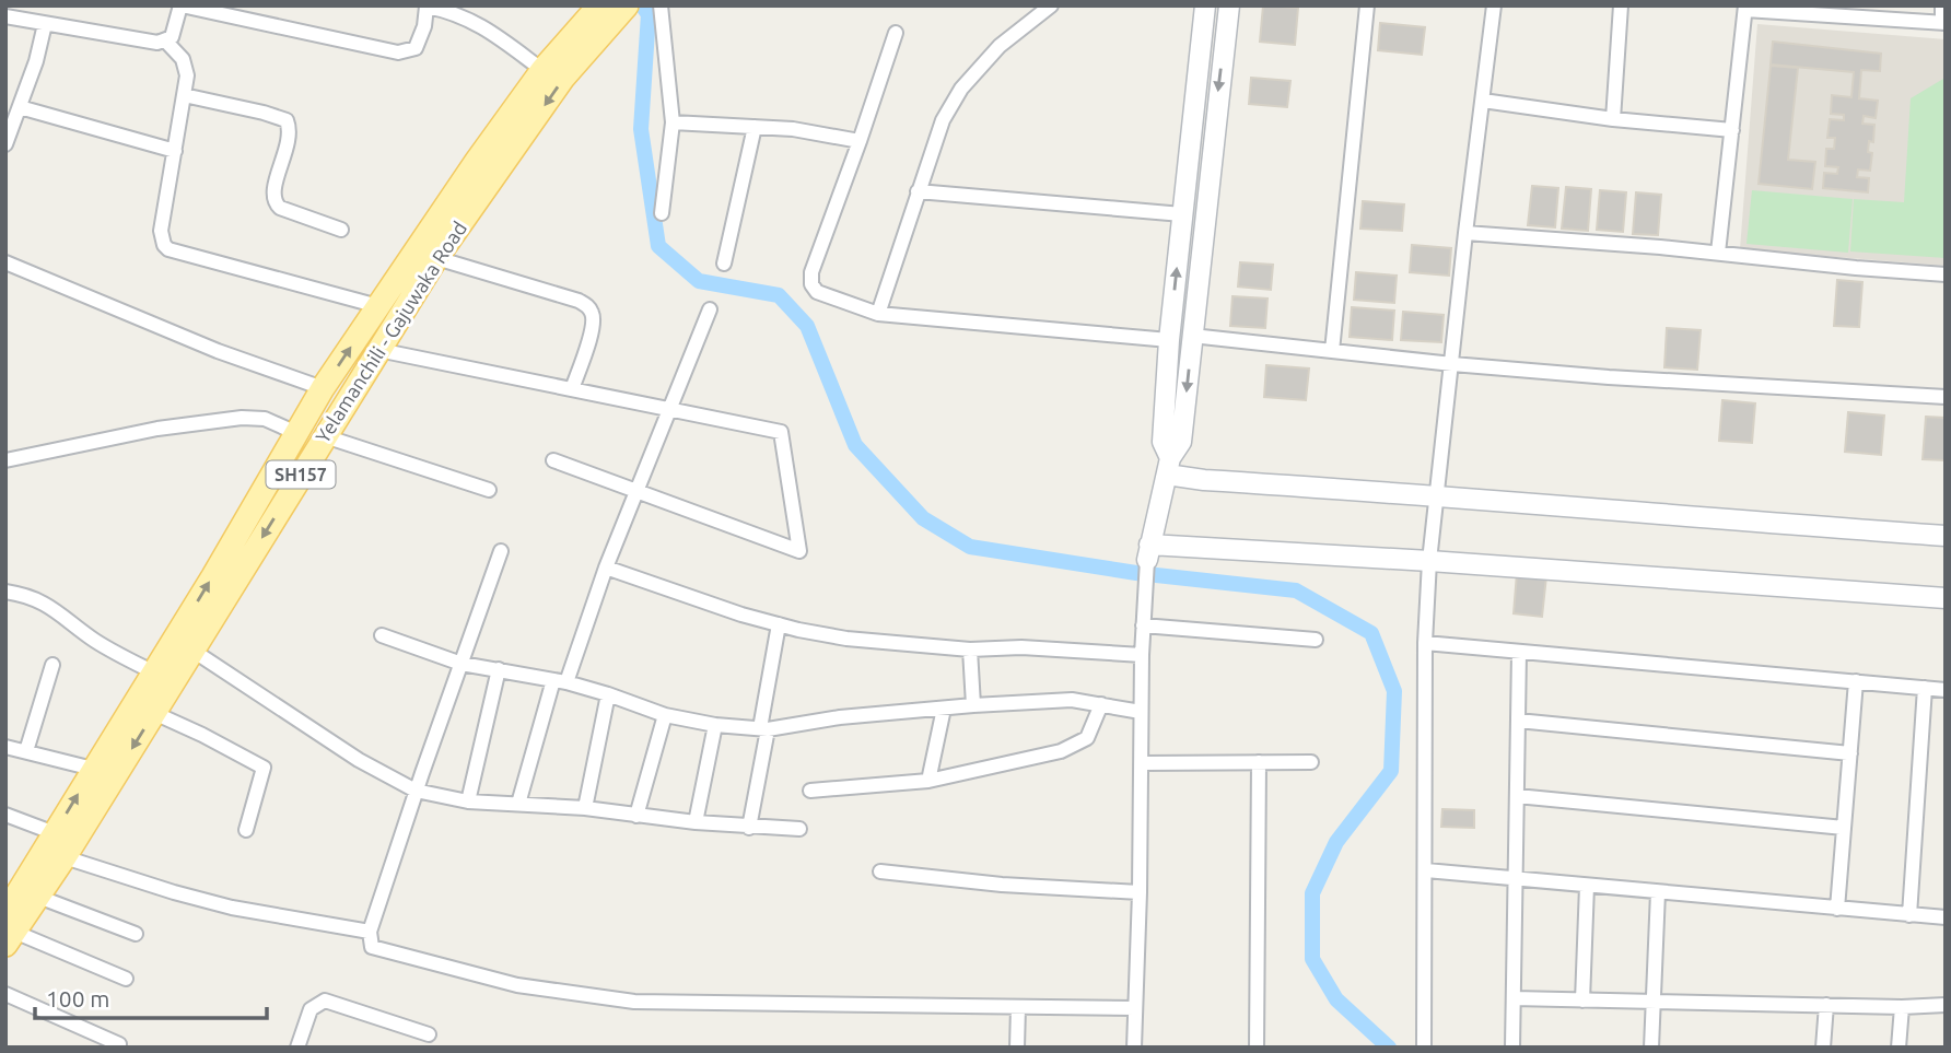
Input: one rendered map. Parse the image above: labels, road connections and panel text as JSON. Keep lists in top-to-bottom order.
{
  "streets": {
    "main road": ["Yelamanchili - Gajuwaka Road", "SH157"]
  },
  "scale_bar": "100 m"
}
